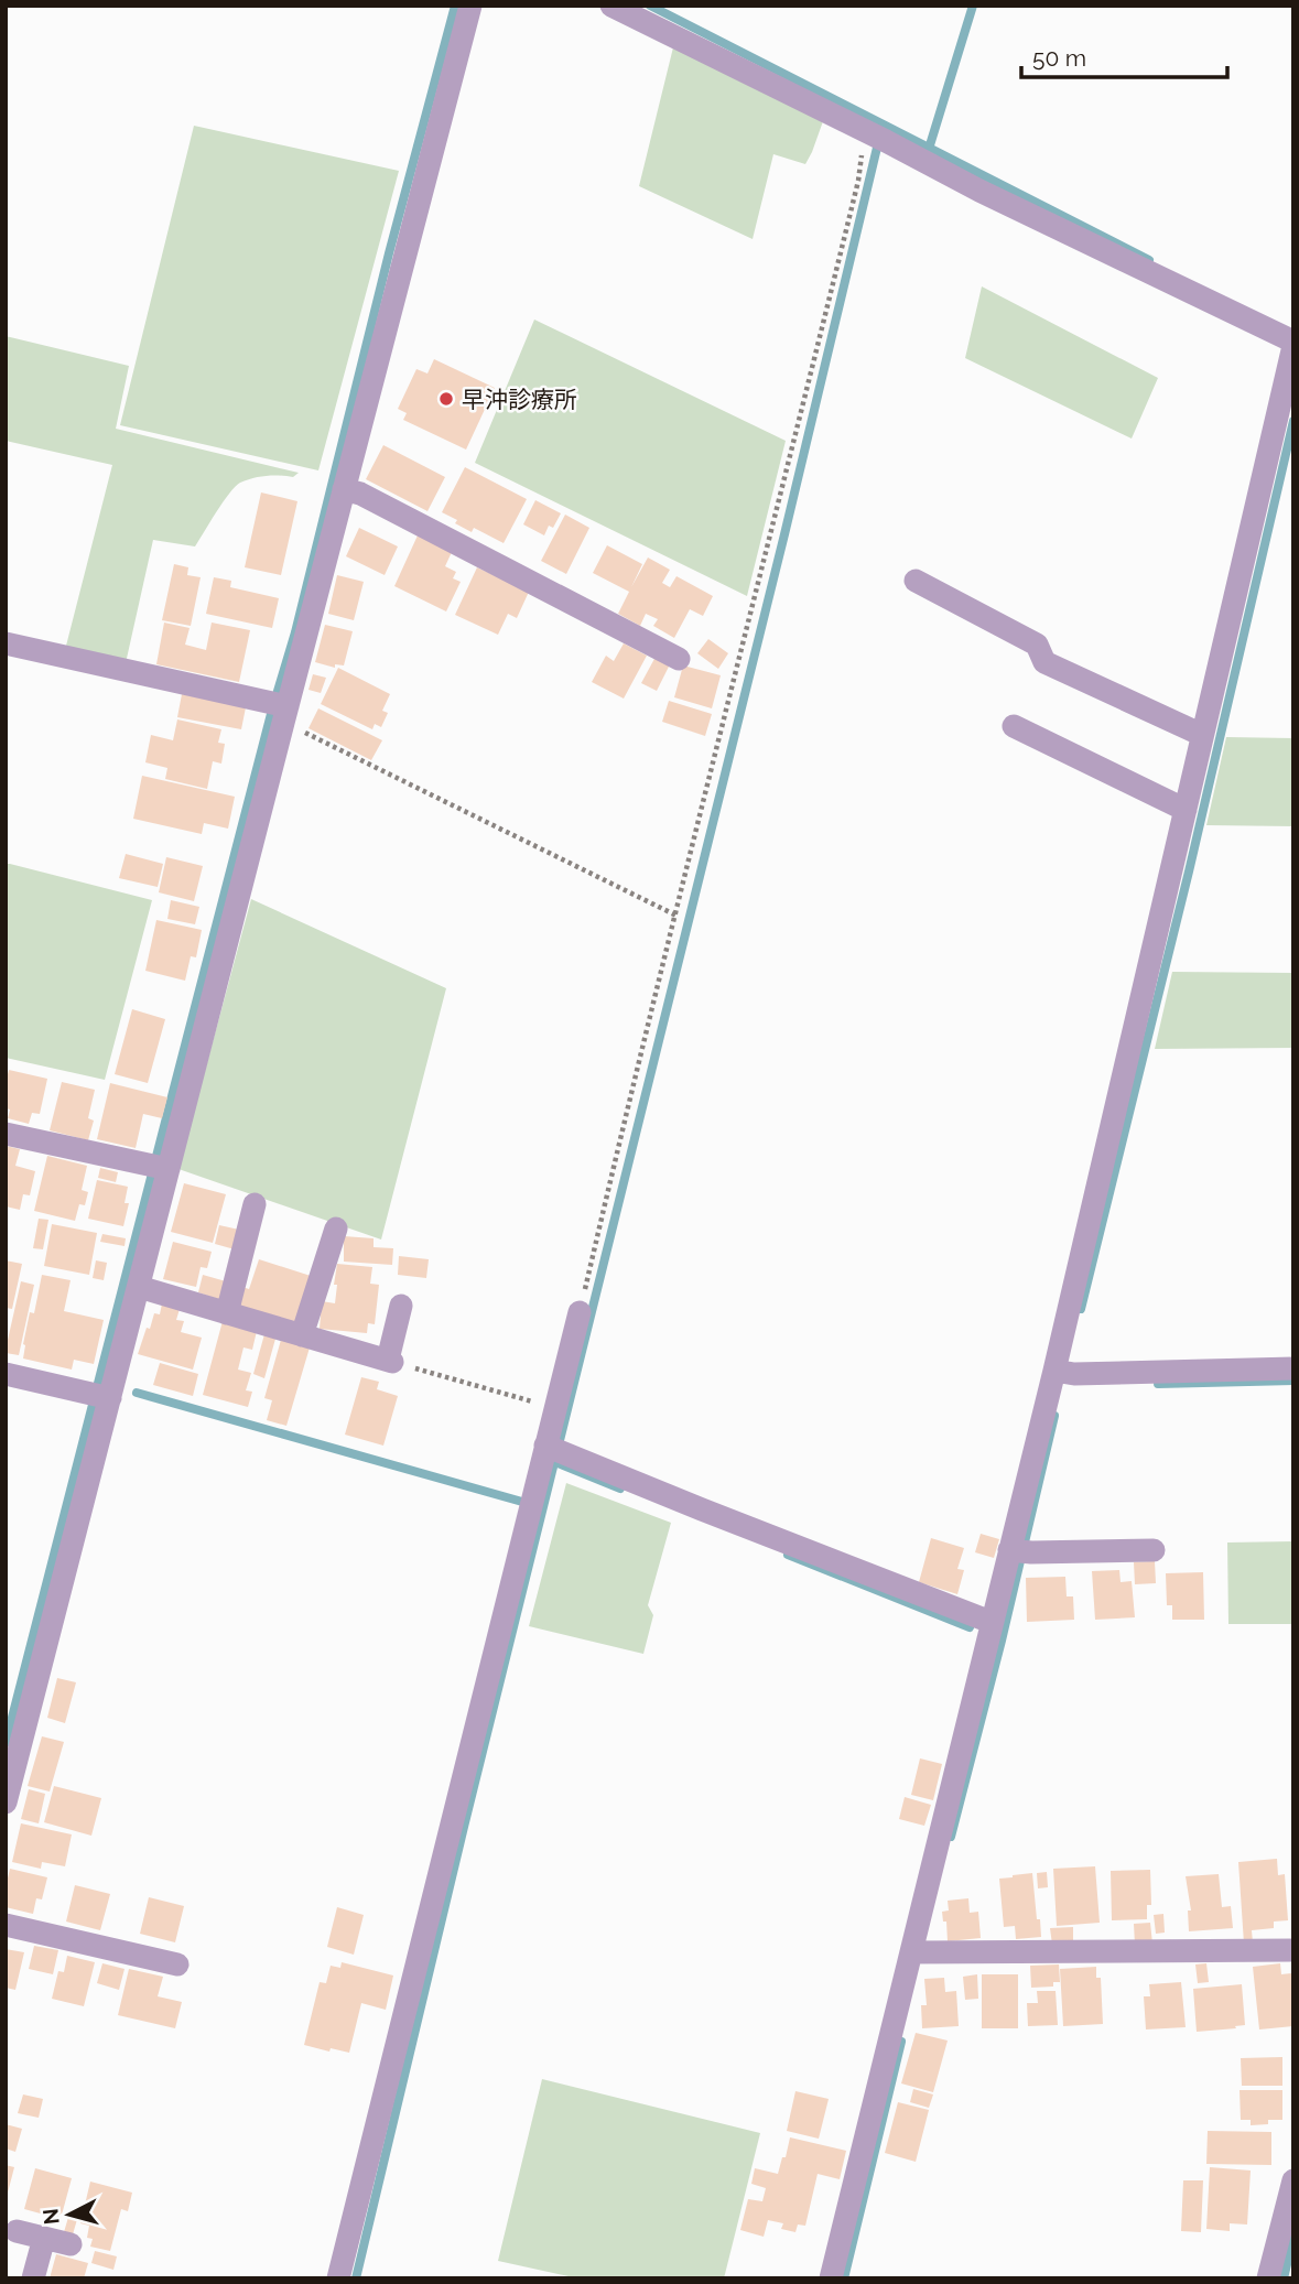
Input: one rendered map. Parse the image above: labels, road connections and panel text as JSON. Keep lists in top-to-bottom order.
{
  "places": ["早沖診療所"],
  "scale_bar": "50 m",
  "north": "left"
}
